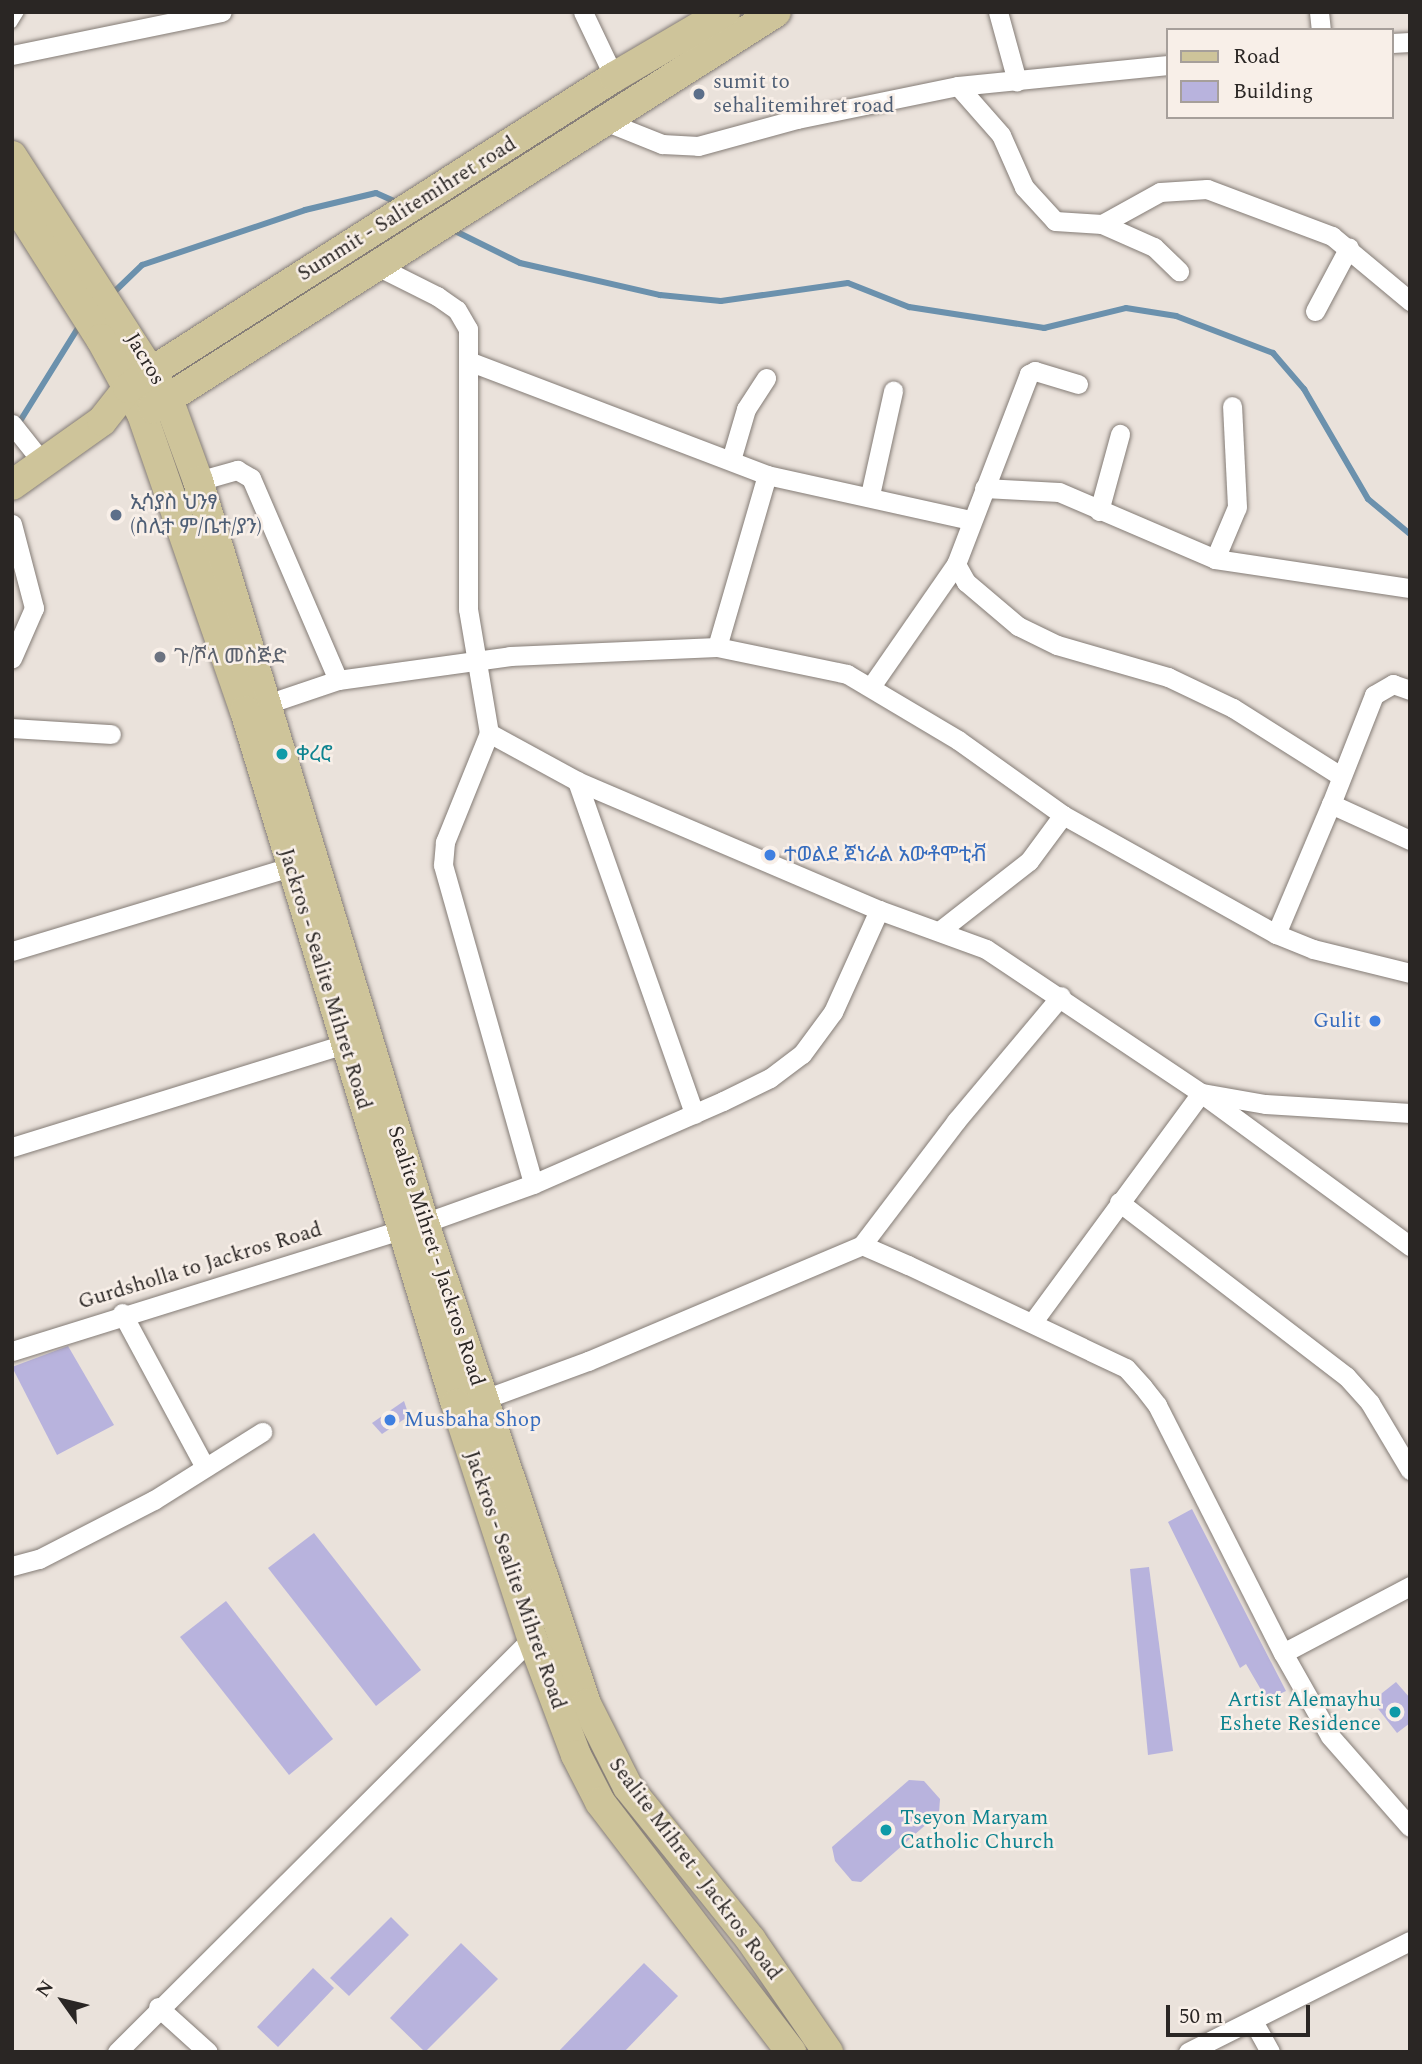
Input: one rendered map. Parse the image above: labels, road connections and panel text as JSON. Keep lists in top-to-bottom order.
{
  "streets": {
    "main road": [
      "Summit - Salitemihret road",
      "Jacros",
      "Jackros - Sealite Mihret Road",
      "Sealite Mihret - Jackros Road"
    ],
    "street": ["Gurdsholla to Jackros Road"]
  },
  "crossings": [
    ["Summit - Salitemihret road", "Jacros"],
    ["Jacros", "Jackros - Sealite Mihret Road"],
    ["Jacros", "Sealite Mihret - Jackros Road"],
    ["Jackros - Sealite Mihret Road", "Sealite Mihret - Jackros Road"],
    ["Jackros - Sealite Mihret Road", "Gurdsholla to Jackros Road"],
    ["Sealite Mihret - Jackros Road", "Gurdsholla to Jackros Road"]
  ],
  "places": [
    "sumit to sehalitemihret road",
    "ኢሳያስ ህንፃ (ስሊተ ም/ቤተ/ያን)",
    "ጉ/ሾላ መስጅድ",
    "ቀረሮ",
    "ተወልደ ጀነራል አውቶሞቲቭ",
    "Gulit",
    "Musbaha Shop",
    "Artist Alemayhu Eshete Residence",
    "Tseyon Maryam Catholic Church"
  ],
  "legend": ["Road", "Building"],
  "scale_bar": "50 m",
  "north": "top left"
}
